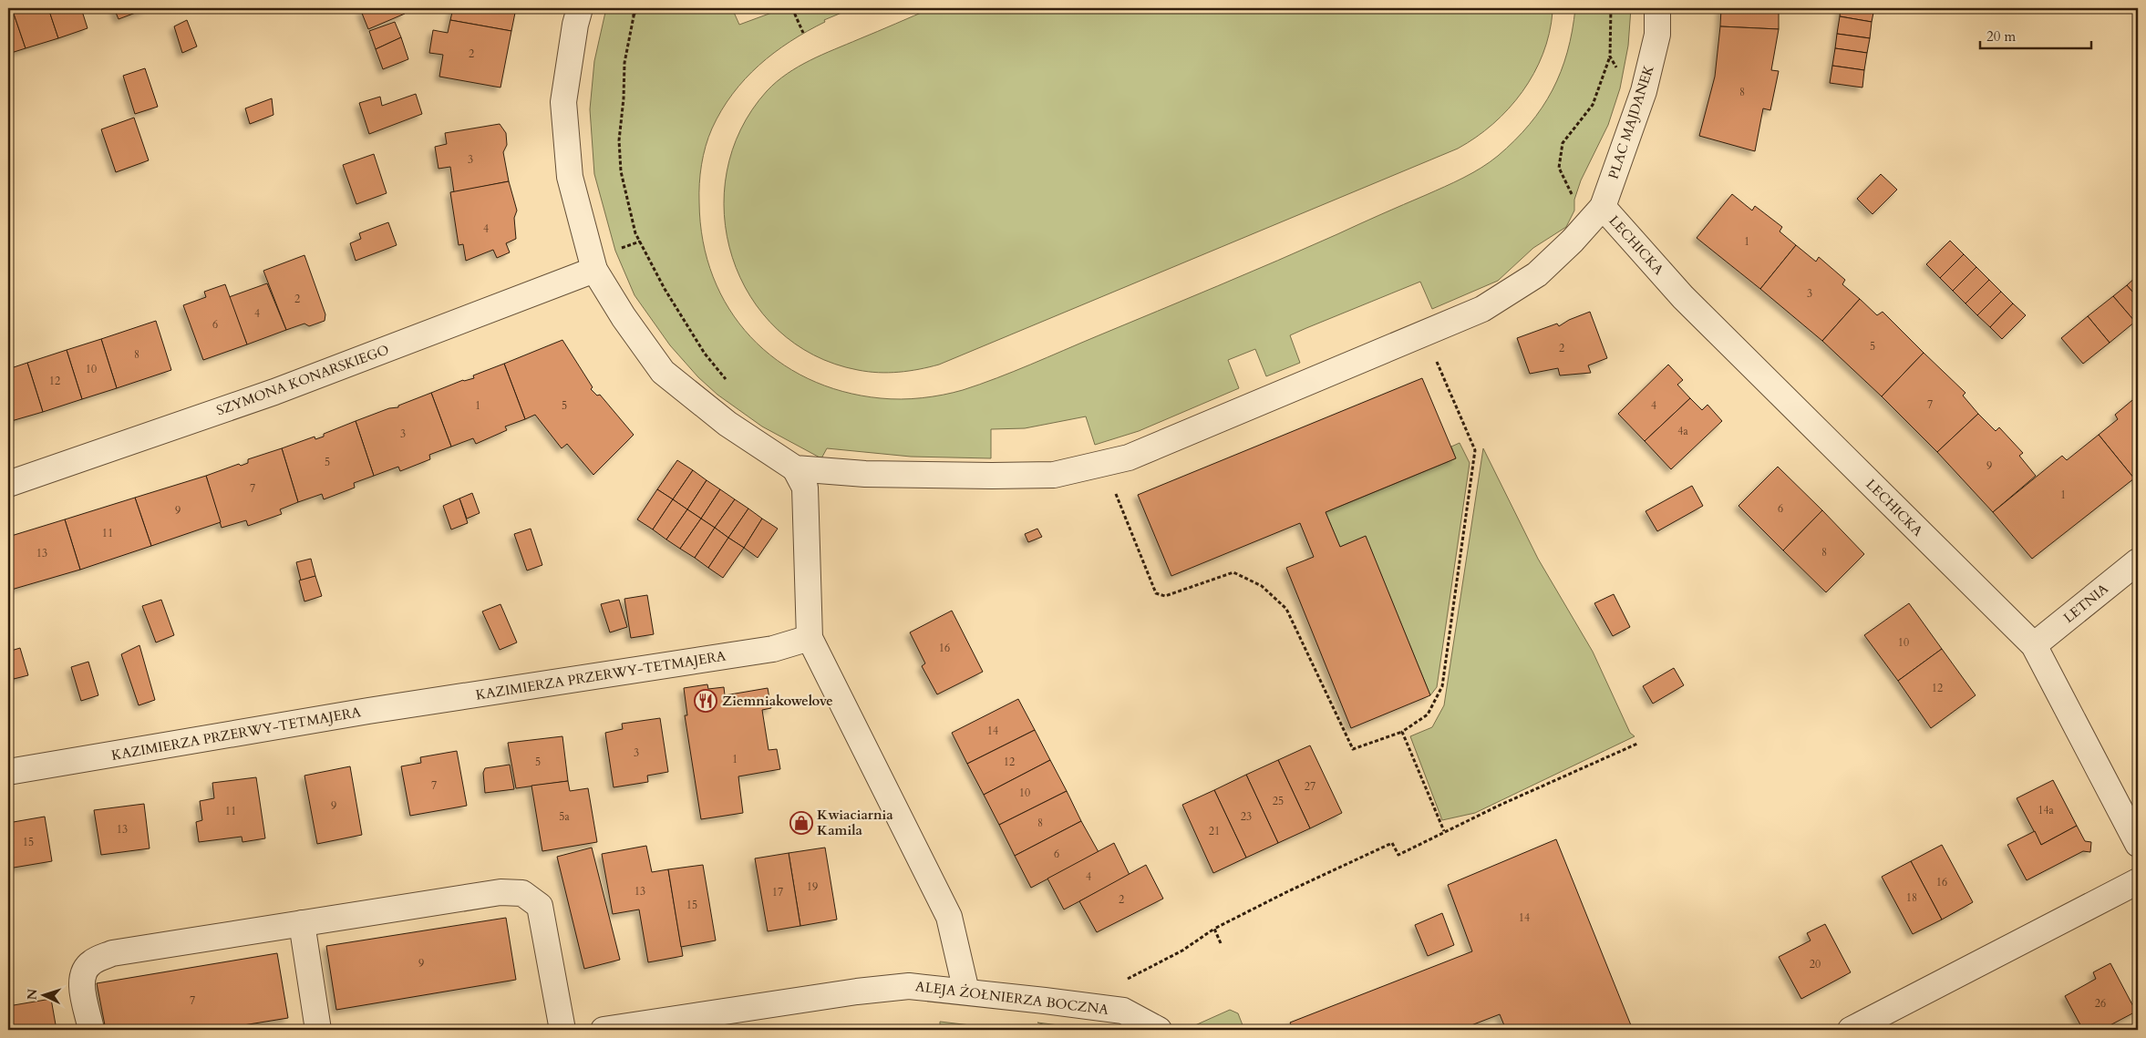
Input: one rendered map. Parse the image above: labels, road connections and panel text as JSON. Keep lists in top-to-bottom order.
{
  "streets": {
    "street": [
      "PLAC MAJDANEK",
      "LECHICKA",
      "SZYMONA KONARSKIEGO",
      "LETNIA",
      "KAZIMIERZA PRZERWY-TETMAJERA",
      "ALEJA ŻOŁNIERZA BOCZNA"
    ]
  },
  "crossings": [
    ["PLAC MAJDANEK", "LECHICKA"],
    ["LECHICKA", "LETNIA"]
  ],
  "places": {
    "restaurant": ["Ziemniakowelove"],
    "shop": ["Kwiaciarnia Kamila"]
  },
  "house_numbers": [
    "2",
    "8",
    "3",
    "4",
    "1",
    "3",
    "2",
    "4",
    "6",
    "5",
    "2",
    "8",
    "10",
    "12",
    "7",
    "1",
    "5",
    "4",
    "4a",
    "3",
    "5",
    "9",
    "7",
    "1",
    "6",
    "9",
    "11",
    "8",
    "13",
    "10",
    "16",
    "12",
    "14",
    "3",
    "1",
    "5",
    "12",
    "7",
    "27",
    "10",
    "25",
    "9",
    "14a",
    "11",
    "5a",
    "23",
    "8",
    "13",
    "21",
    "15",
    "6",
    "4",
    "16",
    "19",
    "13",
    "17",
    "18",
    "2",
    "15",
    "14",
    "9",
    "20",
    "7",
    "26"
  ],
  "scale_bar": "20 m",
  "north": "left"
}
